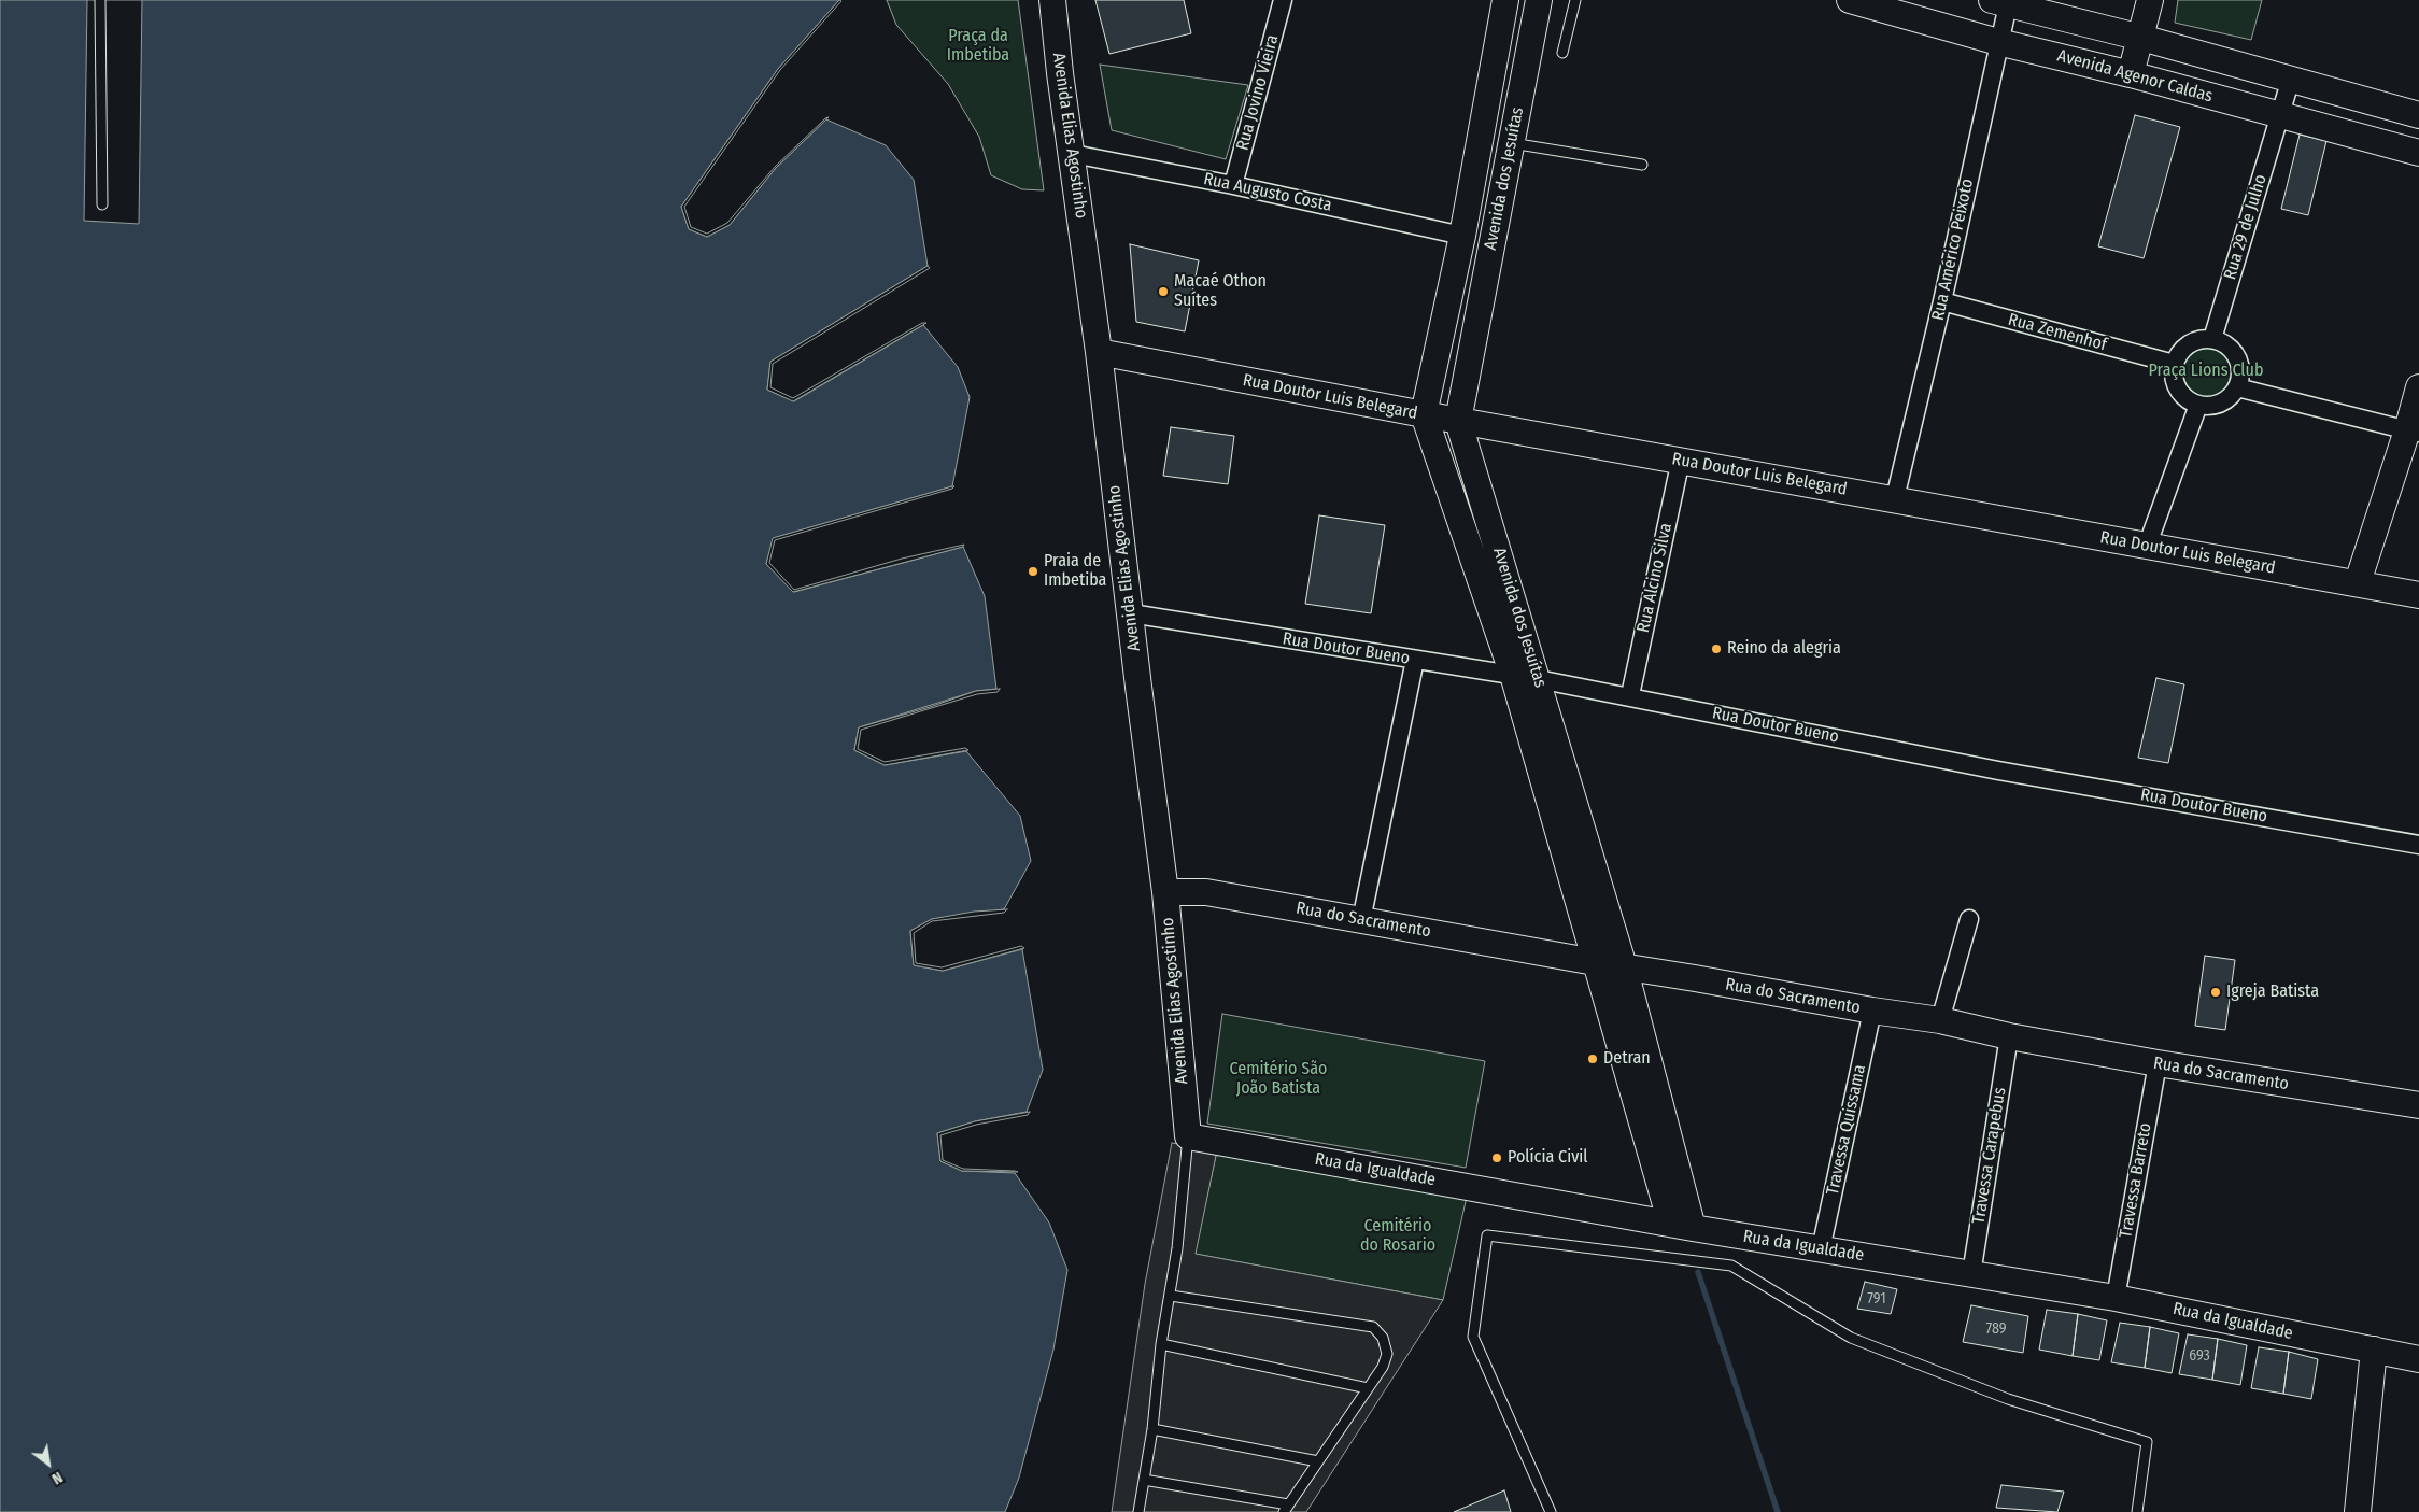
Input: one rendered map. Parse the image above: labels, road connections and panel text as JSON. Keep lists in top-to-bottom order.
{
  "streets": {
    "street": [
      "Avenida Agenor Caldas",
      "Rua Jovino Vieira",
      "Avenida Elias Agostinho",
      "Avenida dos Jesuítas",
      "Rua Augusto Costa",
      "Rua 29 de Julho",
      "Rua Américo Peixoto",
      "Rua Zemenhof",
      "Rua Doutor Luis Belegard",
      "Rua Alcino Silva",
      "Rua Doutor Bueno",
      "Rua do Sacramento",
      "Travessa Quissama",
      "Travessa Carapebus",
      "Rua da Igualdade",
      "Travessa Barreto"
    ]
  },
  "crossings": [
    ["Avenida Agenor Caldas", "Rua 29 de Julho"],
    ["Avenida Agenor Caldas", "Rua Américo Peixoto"],
    ["Rua Jovino Vieira", "Rua Augusto Costa"],
    ["Avenida Elias Agostinho", "Rua Augusto Costa"],
    ["Avenida Elias Agostinho", "Rua Doutor Luis Belegard"],
    ["Avenida Elias Agostinho", "Rua Doutor Bueno"],
    ["Avenida Elias Agostinho", "Rua do Sacramento"],
    ["Avenida Elias Agostinho", "Rua da Igualdade"],
    ["Avenida dos Jesuítas", "Rua Augusto Costa"],
    ["Avenida dos Jesuítas", "Rua Doutor Luis Belegard"],
    ["Avenida dos Jesuítas", "Rua Doutor Bueno"],
    ["Avenida dos Jesuítas", "Rua do Sacramento"],
    ["Avenida dos Jesuítas", "Rua da Igualdade"],
    ["Rua 29 de Julho", "Rua Zemenhof"],
    ["Rua Américo Peixoto", "Rua Zemenhof"],
    ["Rua Américo Peixoto", "Rua Doutor Luis Belegard"],
    ["Rua Doutor Luis Belegard", "Rua Alcino Silva"],
    ["Rua Alcino Silva", "Rua Doutor Bueno"],
    ["Rua do Sacramento", "Travessa Quissama"],
    ["Rua do Sacramento", "Travessa Carapebus"],
    ["Rua do Sacramento", "Travessa Barreto"],
    ["Travessa Quissama", "Rua da Igualdade"],
    ["Travessa Carapebus", "Rua da Igualdade"],
    ["Rua da Igualdade", "Travessa Barreto"]
  ],
  "parks": [
    "Praça da Imbetiba",
    "Praça Lions Club",
    "Cemitério São João Batista",
    "Cemitério do Rosario"
  ],
  "places": [
    "Macaé Othon Suítes",
    "Praia de Imbetiba",
    "Reino da alegria",
    "Igreja Batista",
    "Detran",
    "Polícia Civil"
  ],
  "house_numbers": ["791", "789", "693"],
  "north": "bottom right"
}
